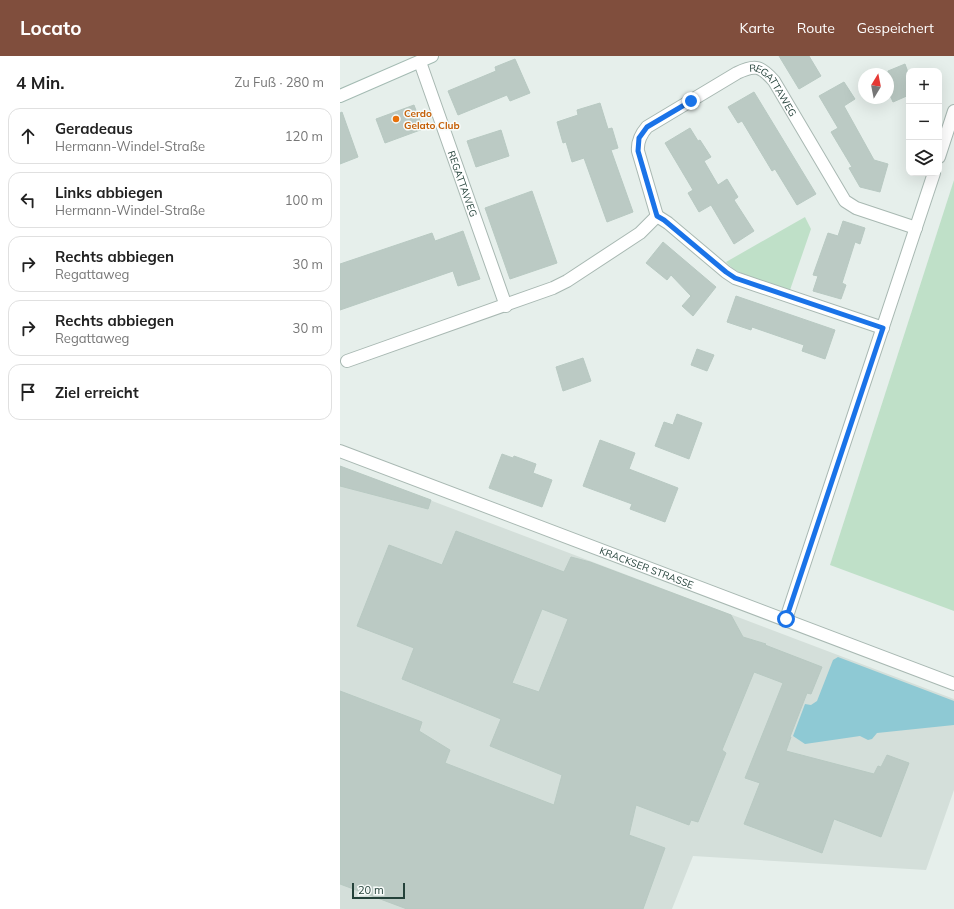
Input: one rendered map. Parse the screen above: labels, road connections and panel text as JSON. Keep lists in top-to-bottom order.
{
  "streets": {
    "street": ["REGATTAWEG", "KRACKSER STRASSE"]
  },
  "places": ["Cerdo Gelato Club"],
  "scale_bar": "20 m",
  "north": "top",
  "page": {
    "header": "Locato",
    "nav": ["Karte", "Route", "Gespeichert"],
    "heading": ["4 Min.", "Zu Fuß · 280 m"],
    "map_buttons": ["+", "−"],
    "list": [
      ["Geradeaus", "Hermann-Windel-Straße", "120 m"],
      ["Links abbiegen", "Hermann-Windel-Straße", "100 m"],
      ["Rechts abbiegen", "Regattaweg", "30 m"],
      ["Rechts abbiegen", "Regattaweg", "30 m"],
      "Ziel erreicht"
    ],
    "scale": "20 m"
  }
}
